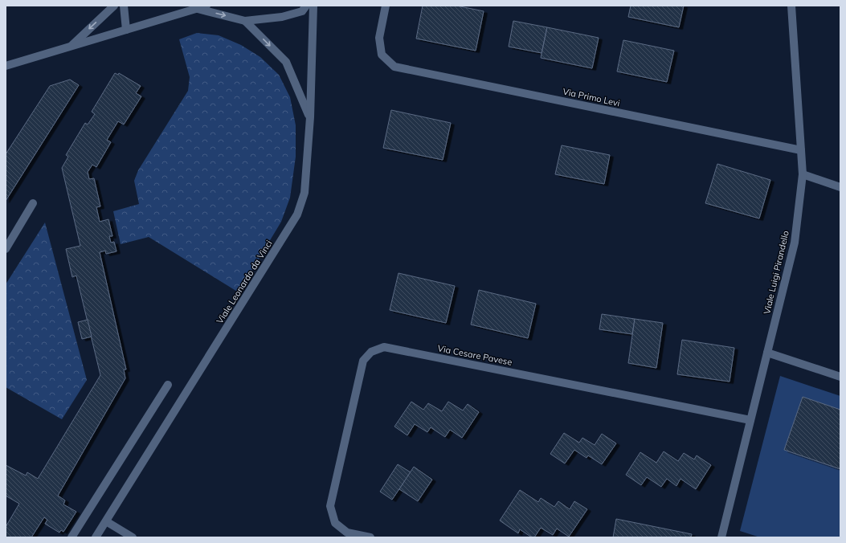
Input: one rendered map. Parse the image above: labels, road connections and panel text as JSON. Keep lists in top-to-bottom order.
{
  "streets": {
    "street": [
      "Via Primo Levi",
      "Viale Luigi Pirandello",
      "Viale Leonardo da Vinci",
      "Via Cesare Pavese"
    ]
  },
  "crossings": [
    ["Via Primo Levi", "Viale Luigi Pirandello"],
    ["Viale Luigi Pirandello", "Via Cesare Pavese"]
  ]
}
